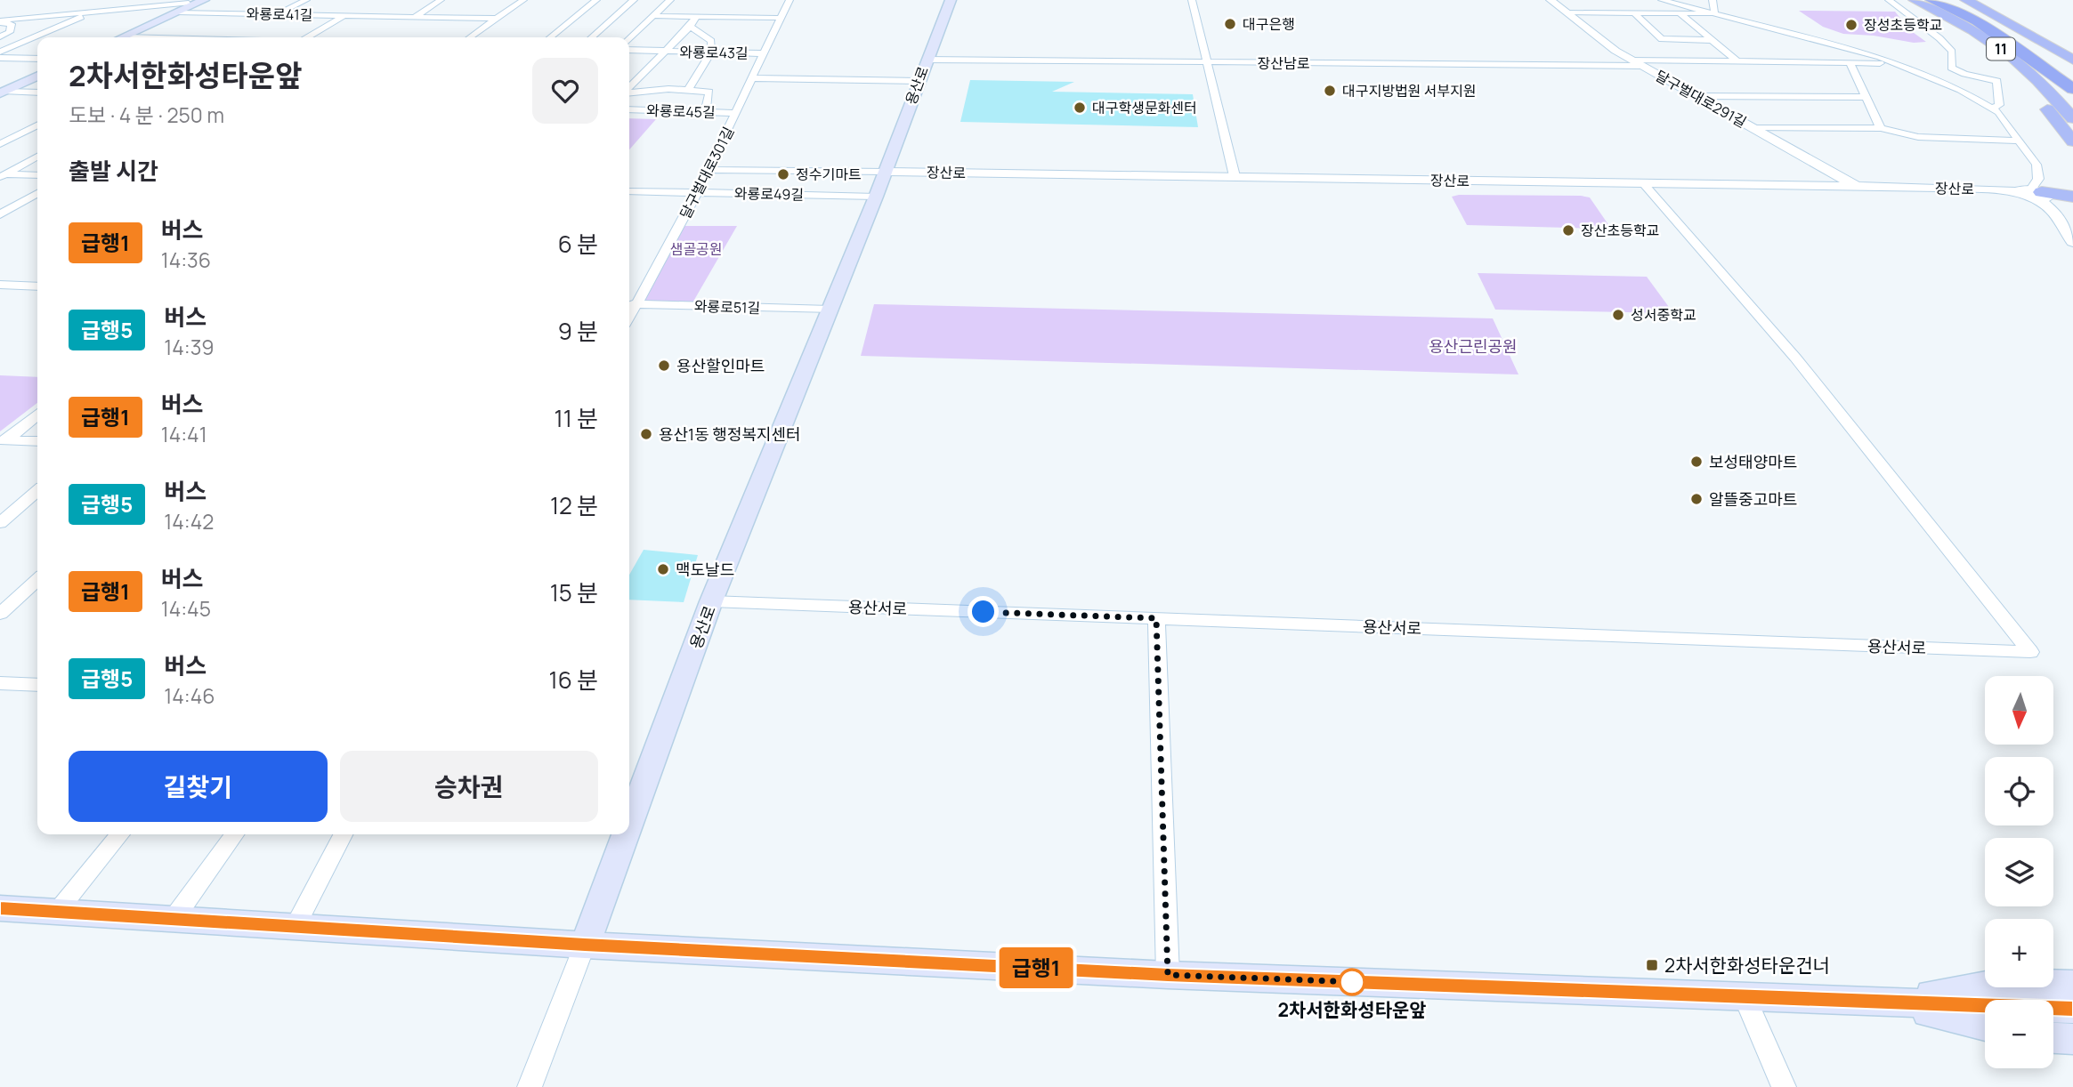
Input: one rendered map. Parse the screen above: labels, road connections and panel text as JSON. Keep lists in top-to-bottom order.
{
  "streets": {
    "highway": ["11"],
    "main road": ["용산로"],
    "street": [
      "와룡로41길",
      "와룡로43길",
      "장산남로",
      "달구벌대로291길",
      "와룡로45길",
      "달구벌대로301길",
      "장산로",
      "와룡로49길",
      "와룡로51길",
      "용산서로"
    ]
  },
  "crossings": [
    ["와룡로43길", "달구벌대로301길"],
    ["장산남로", "용산로"],
    ["장산남로", "달구벌대로291길"],
    ["용산로", "장산로"],
    ["용산로", "와룡로49길"],
    ["용산로", "와룡로51길"],
    ["용산로", "용산서로"],
    ["달구벌대로291길", "장산로"],
    ["와룡로45길", "달구벌대로301길"],
    ["달구벌대로301길", "와룡로49길"],
    ["달구벌대로301길", "와룡로51길"],
    ["장산로", "용산서로"]
  ],
  "parks": ["샘골공원", "용산근린공원"],
  "places": {
    "other": [
      "대구은행",
      "장성초등학교",
      "대구지방법원 서부지원",
      "대구학생문화센터",
      "정수기마트",
      "장산초등학교",
      "성서중학교",
      "용산할인마트",
      "용산1동 행정복지센터",
      "보성태양마트",
      "알뜰중고마트",
      "맥도날드",
      "2차서한화성타운앞"
    ],
    "transit": ["2차서한화성타운건너"]
  },
  "lines": ["bus line 급행1"],
  "north": "bottom",
  "page": {
    "on_map": "급행1",
    "heading": [
      ["2차서한화성타운앞", "도보 · 4 분 · 250 m"],
      "출발 시간"
    ],
    "list": [
      {
        "mark": "급행1",
        "name": "버스",
        "note": "14:36",
        "value": "6 분"
      },
      {
        "mark": "급행5",
        "name": "버스",
        "note": "14:39",
        "value": "9 분"
      },
      {
        "mark": "급행1",
        "name": "버스",
        "note": "14:41",
        "value": "11 분"
      },
      {
        "mark": "급행5",
        "name": "버스",
        "note": "14:42",
        "value": "12 분"
      },
      {
        "mark": "급행1",
        "name": "버스",
        "note": "14:45",
        "value": "15 분"
      },
      {
        "mark": "급행5",
        "name": "버스",
        "note": "14:46",
        "value": "16 분"
      }
    ],
    "map_buttons": ["+", "−"],
    "buttons": ["길찾기", "승차권"]
  }
}
